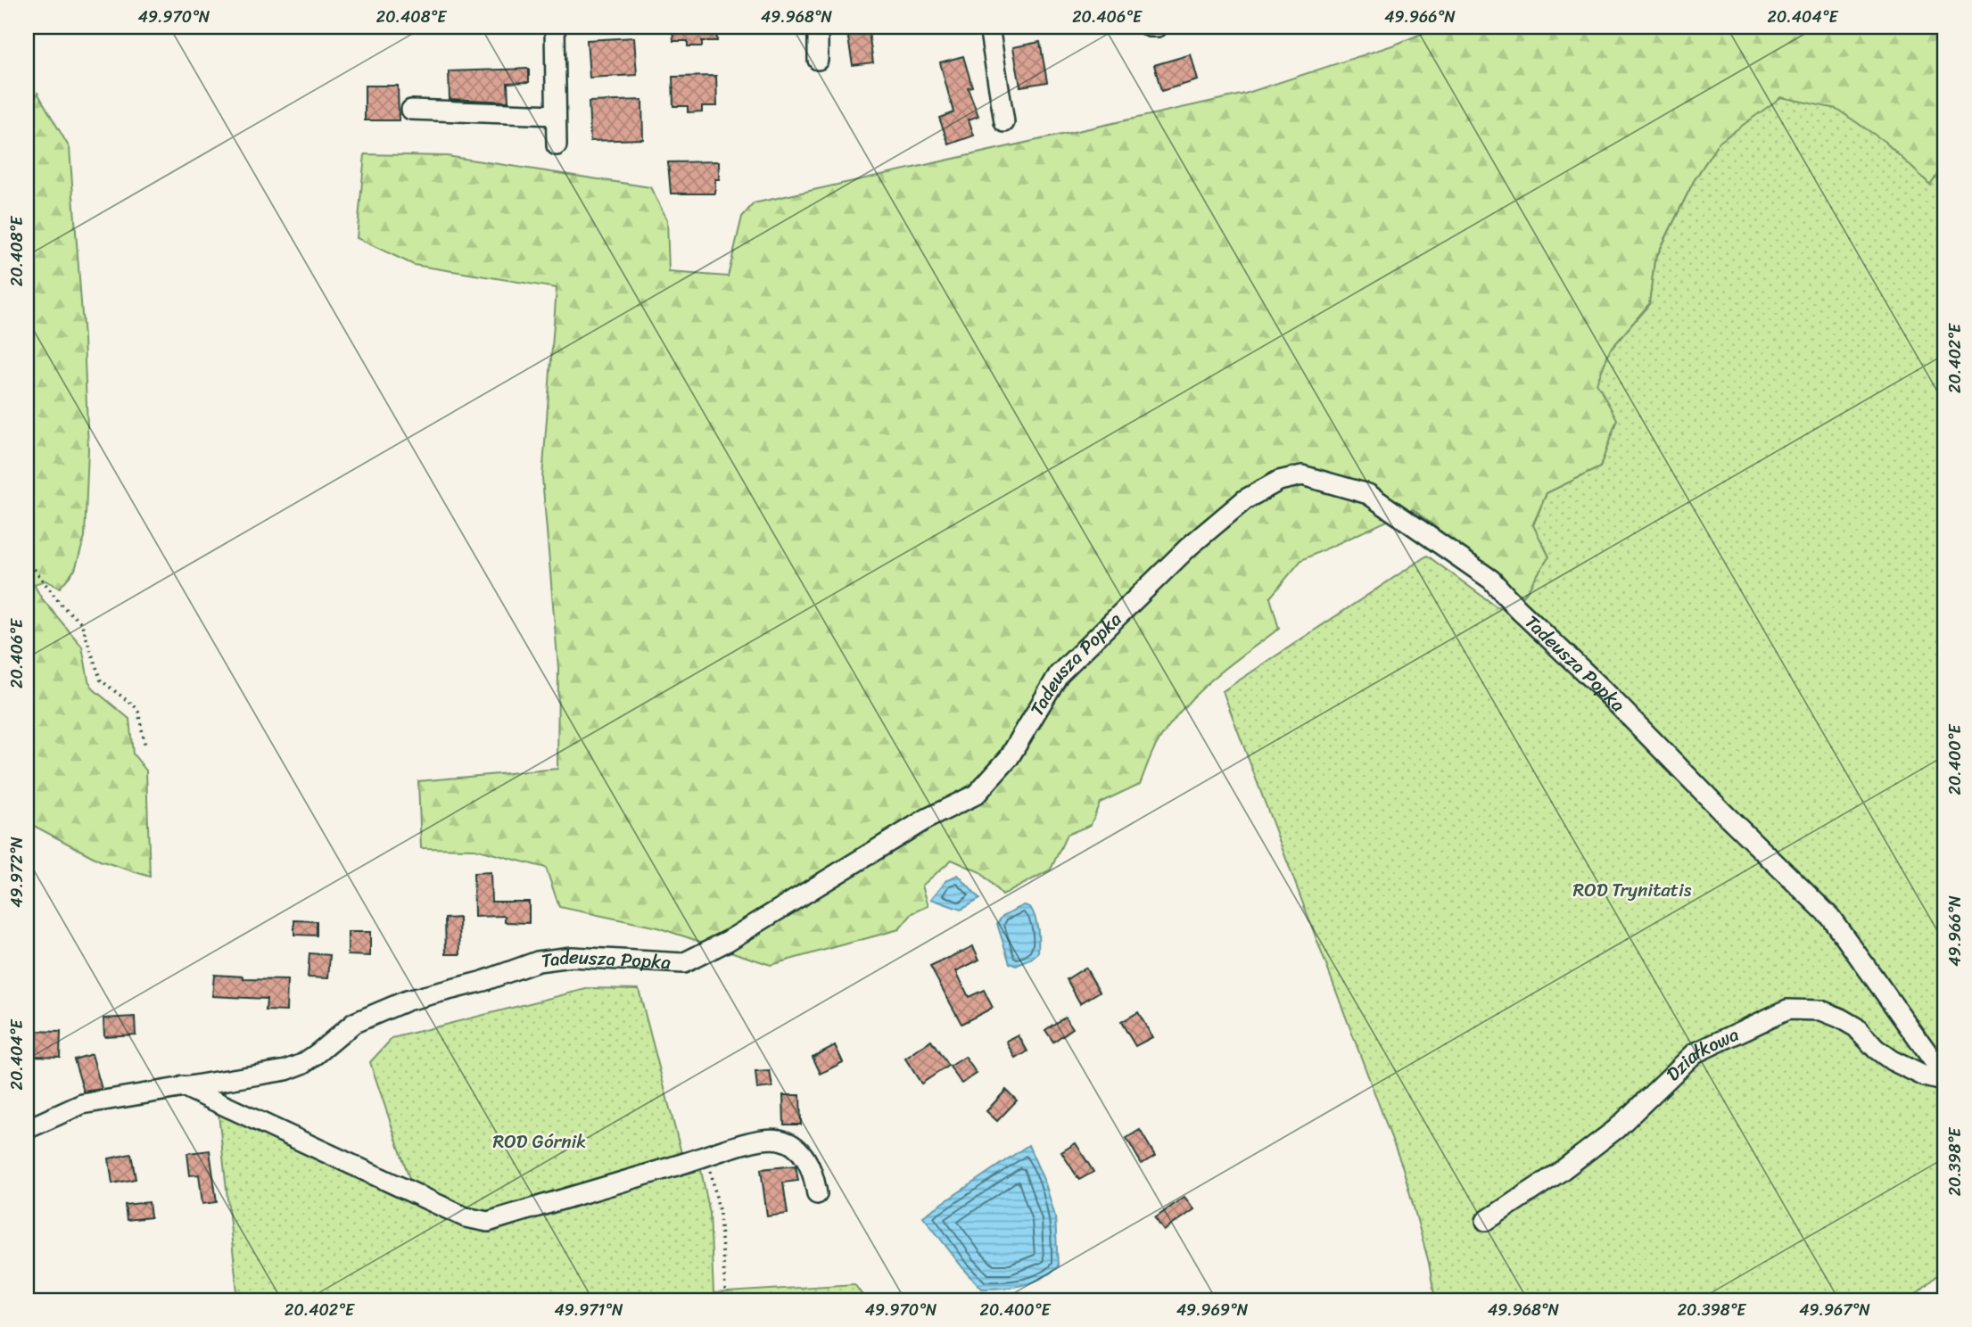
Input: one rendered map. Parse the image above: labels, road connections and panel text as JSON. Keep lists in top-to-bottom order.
{
  "streets": {
    "street": ["Tadeusza Popka", "Działkowa"]
  },
  "crossings": [
    ["Tadeusza Popka", "Działkowa"]
  ],
  "parks": ["ROD Trynitatis", "ROD Górnik"],
  "coordinates": [
    "49.970°N",
    "20.408°E",
    "49.968°N",
    "20.406°E",
    "49.966°N",
    "20.404°E",
    "20.402°E",
    "20.400°E",
    "49.972°N",
    "20.398°E",
    "49.971°N",
    "49.969°N",
    "49.967°N"
  ]
}
